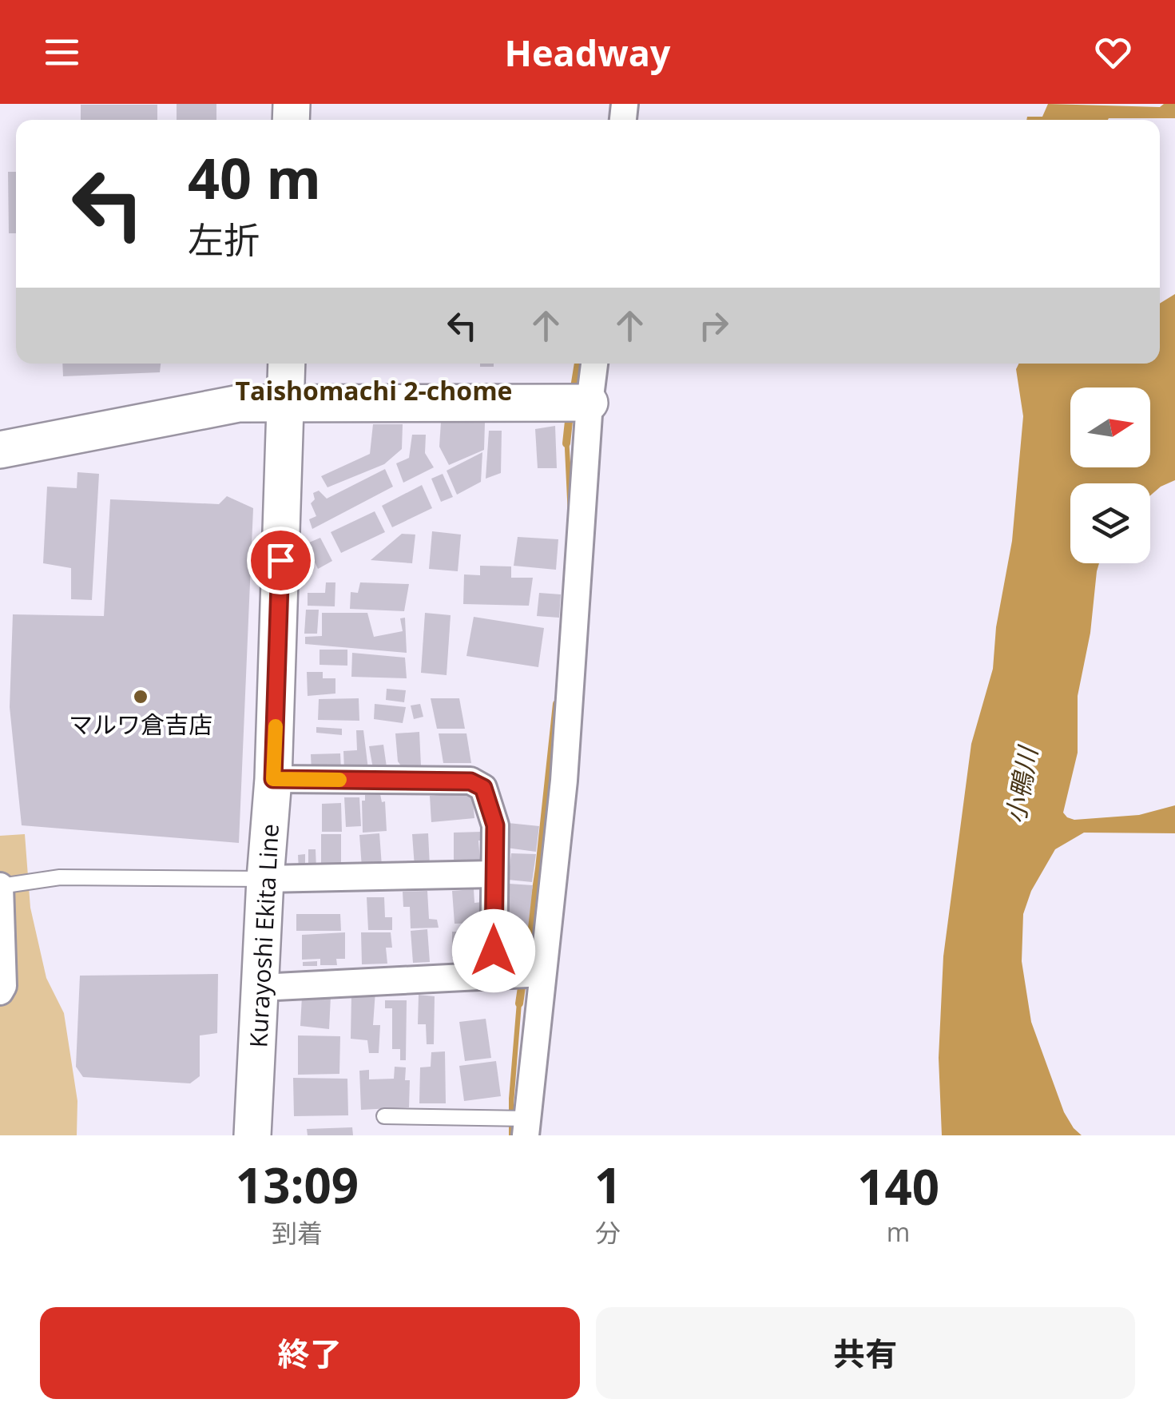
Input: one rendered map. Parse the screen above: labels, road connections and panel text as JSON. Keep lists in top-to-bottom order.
{
  "streets": {
    "main road": ["Kurayoshi Ekita Line"]
  },
  "districts": ["Taishomachi 2-chome"],
  "water": ["小鴨川"],
  "places": ["マルワ倉吉店"],
  "north": "right",
  "page": {
    "header": "Headway",
    "turn": ["40 m", "左折"],
    "eta": [
      "13:09",
      "到着",
      "1",
      "分",
      "140",
      "m"
    ],
    "buttons": ["終了", "共有"]
  }
}
